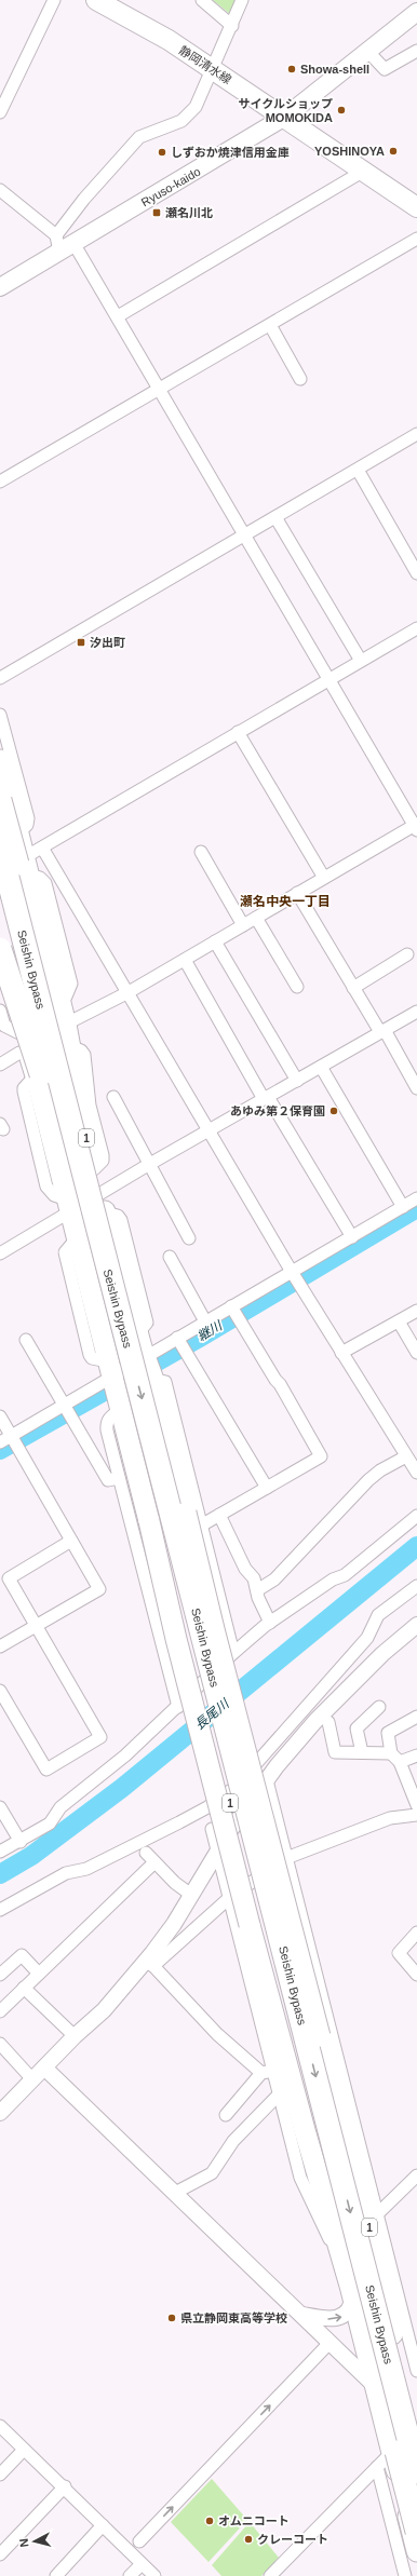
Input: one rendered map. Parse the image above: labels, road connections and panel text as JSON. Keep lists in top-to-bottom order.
{
  "streets": {
    "highway": ["Seishin Bypass", "1"],
    "main road": ["静岡清水線", "Ryuso-kaido"]
  },
  "crossings": [
    ["静岡清水線", "Ryuso-kaido"],
    ["Seishin Bypass", "1"]
  ],
  "districts": ["瀬名中央一丁目"],
  "water": ["継川", "長尾川"],
  "places": {
    "other": [
      "Showa-shell",
      "サイクルショップ MOMOKIDA",
      "YOSHINOYA",
      "しずおか焼津信用金庫",
      "あゆみ第２保育園",
      "県立静岡東高等学校",
      "オムニコート",
      "クレーコート"
    ],
    "transit": ["瀬名川北", "汐出町"]
  },
  "north": "left"
}
